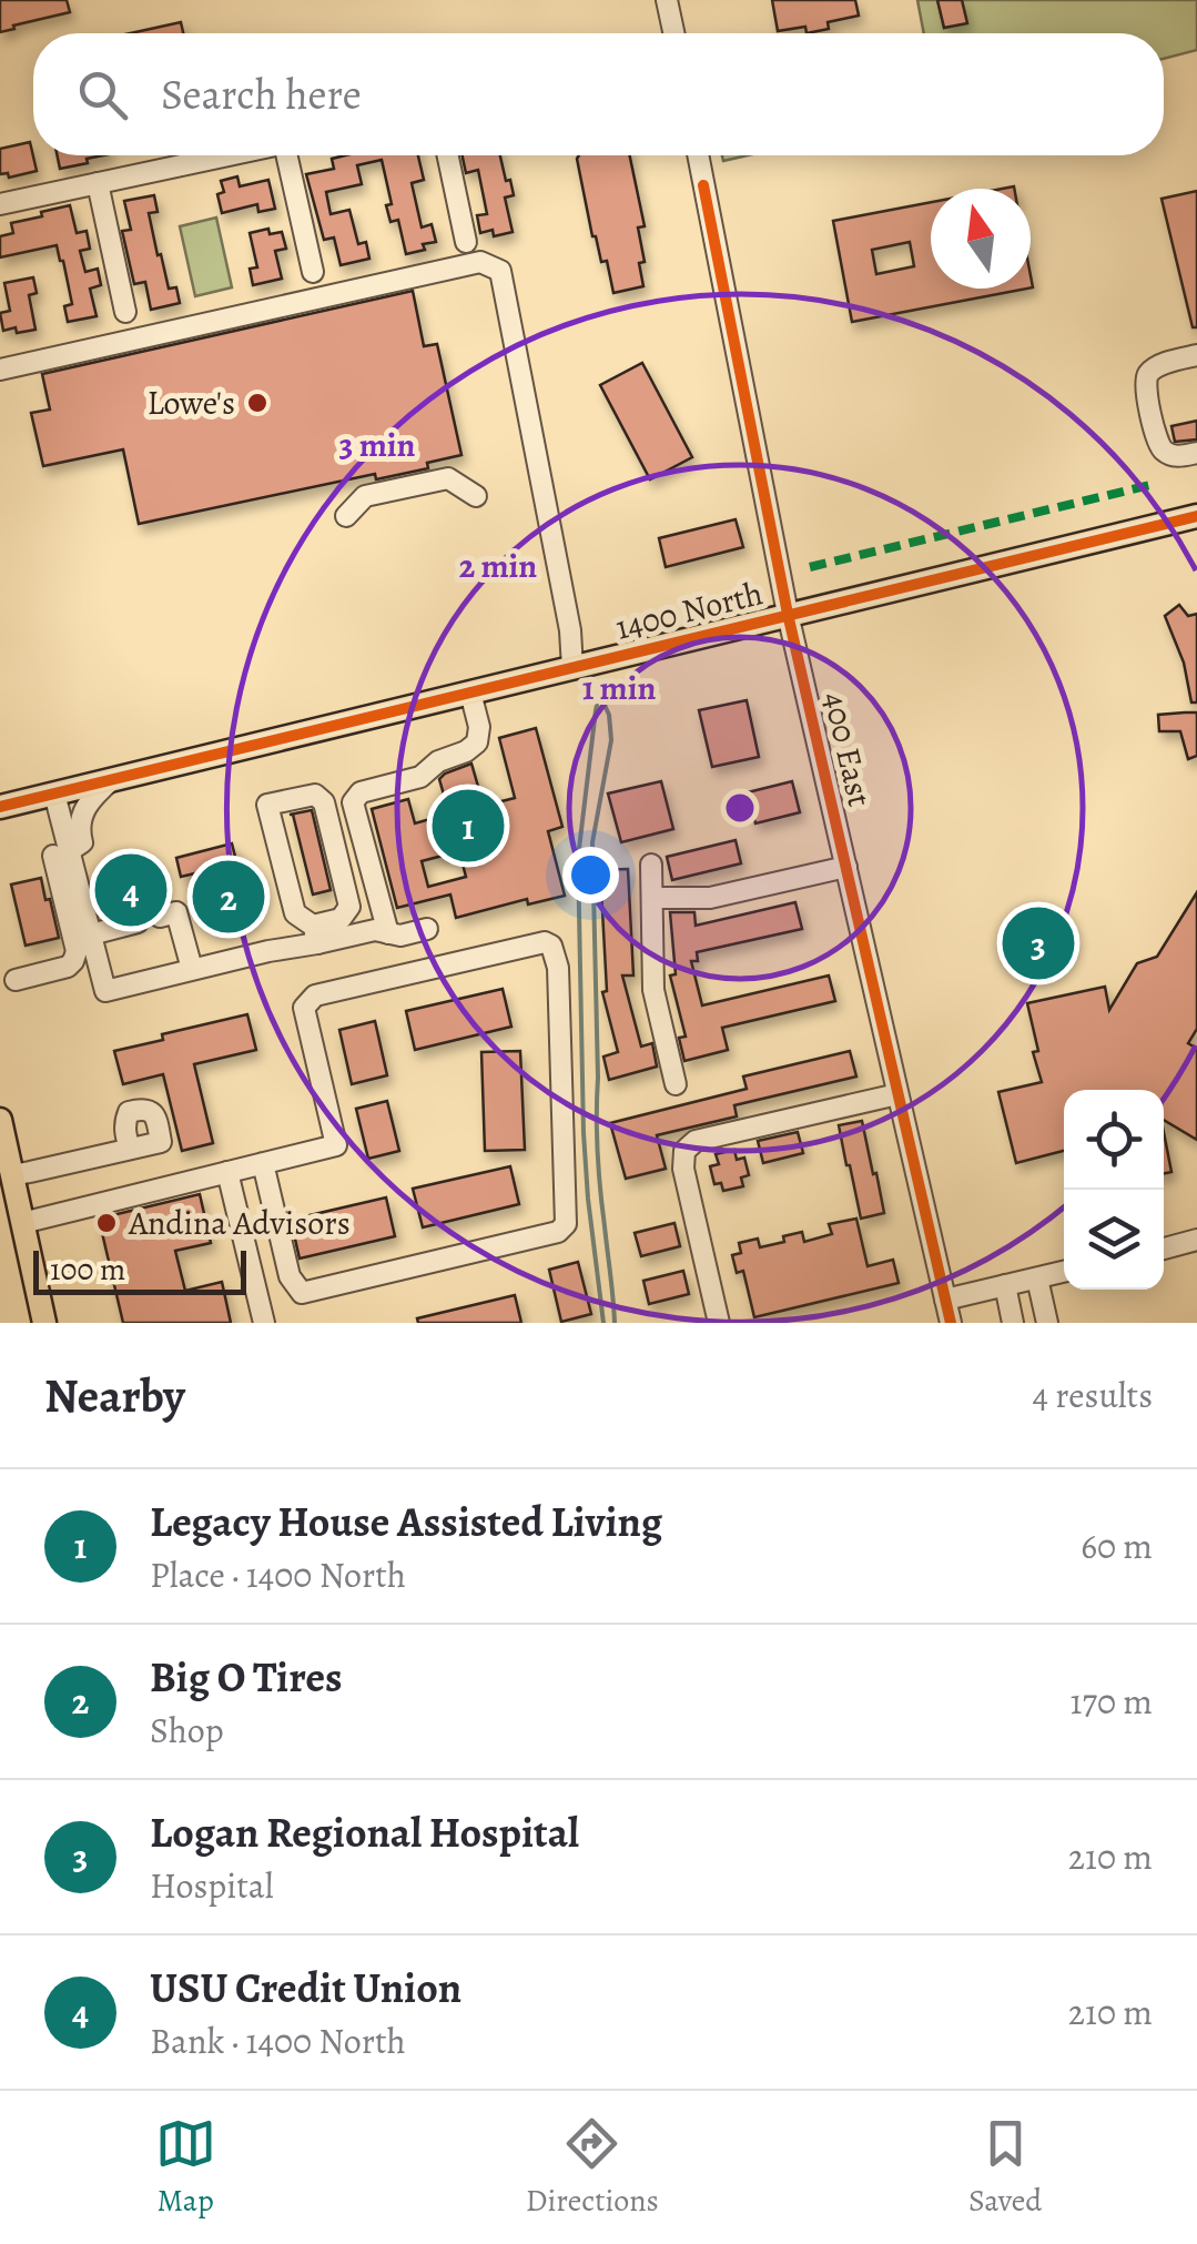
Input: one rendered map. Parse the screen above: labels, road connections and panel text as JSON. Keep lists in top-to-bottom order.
{
  "streets": {
    "main road": ["1400 North"],
    "street": ["400 East"]
  },
  "crossings": [
    ["1400 North", "400 East"]
  ],
  "places": ["Lowe's", "Andina Advisors"],
  "scale_bar": "100 m",
  "north": "top",
  "page": {
    "search": "Search here",
    "pins": [
      "1",
      "4",
      "2",
      "3"
    ],
    "scale": "100 m",
    "heading": ["Nearby", "4 results"],
    "list": [
      {
        "mark": "1",
        "name": "Legacy House Assisted Living",
        "note": "Place · 1400 North",
        "value": "60 m"
      },
      {
        "mark": "2",
        "name": "Big O Tires",
        "note": "Shop",
        "value": "170 m"
      },
      {
        "mark": "3",
        "name": "Logan Regional Hospital",
        "note": "Hospital",
        "value": "210 m"
      },
      {
        "mark": "4",
        "name": "USU Credit Union",
        "note": "Bank · 1400 North",
        "value": "210 m"
      }
    ],
    "nav": ["Map", "Directions", "Saved"]
  },
  "rings": ["3 min", "2 min", "1 min"]
}
